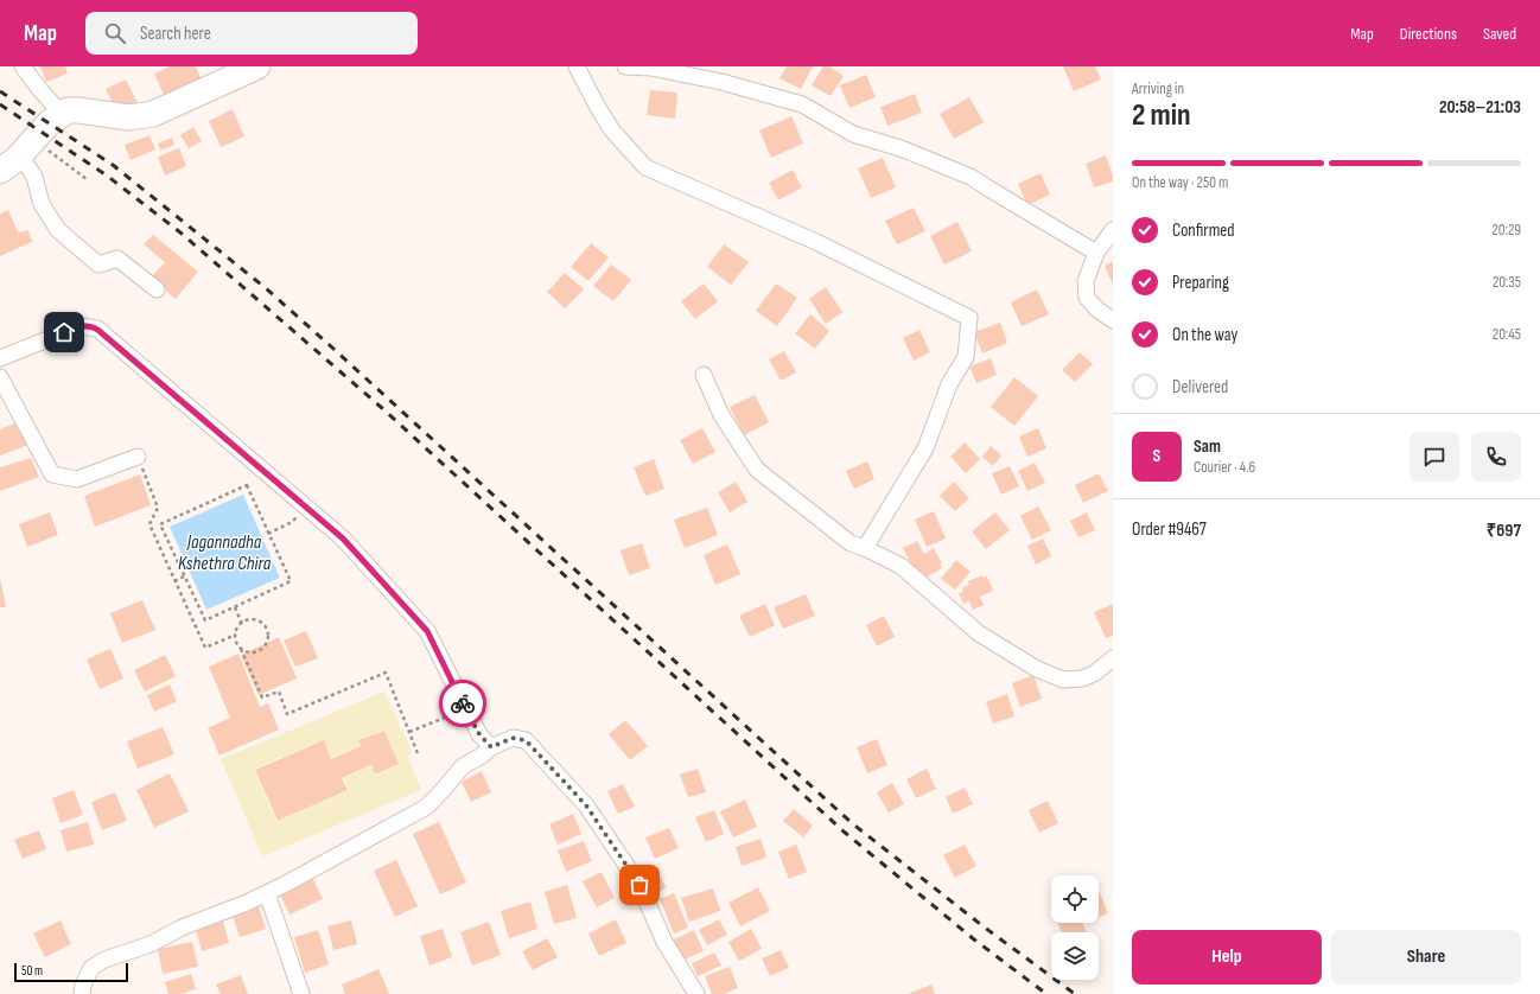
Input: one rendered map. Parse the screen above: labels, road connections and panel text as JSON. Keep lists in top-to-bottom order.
{
  "water": ["Jagannadha Kshethra Chira"],
  "scale_bar": "50 m",
  "page": {
    "header": "Map",
    "search": "Search here",
    "nav": ["Map", "Directions", "Saved"],
    "heading": ["2 min", "Arriving in", "20:58–21:03"],
    "panel": [
      "Sam",
      "Courier · 4.6",
      "Order #9467",
      "₹697"
    ],
    "bar": "On the way · 250 m",
    "list": [
      ["Confirmed", "20:29"],
      ["Preparing", "20:35"],
      ["On the way", "20:45"],
      "Delivered"
    ],
    "round": "S",
    "buttons": ["Help", "Share"],
    "scale": "50 m"
  }
}
